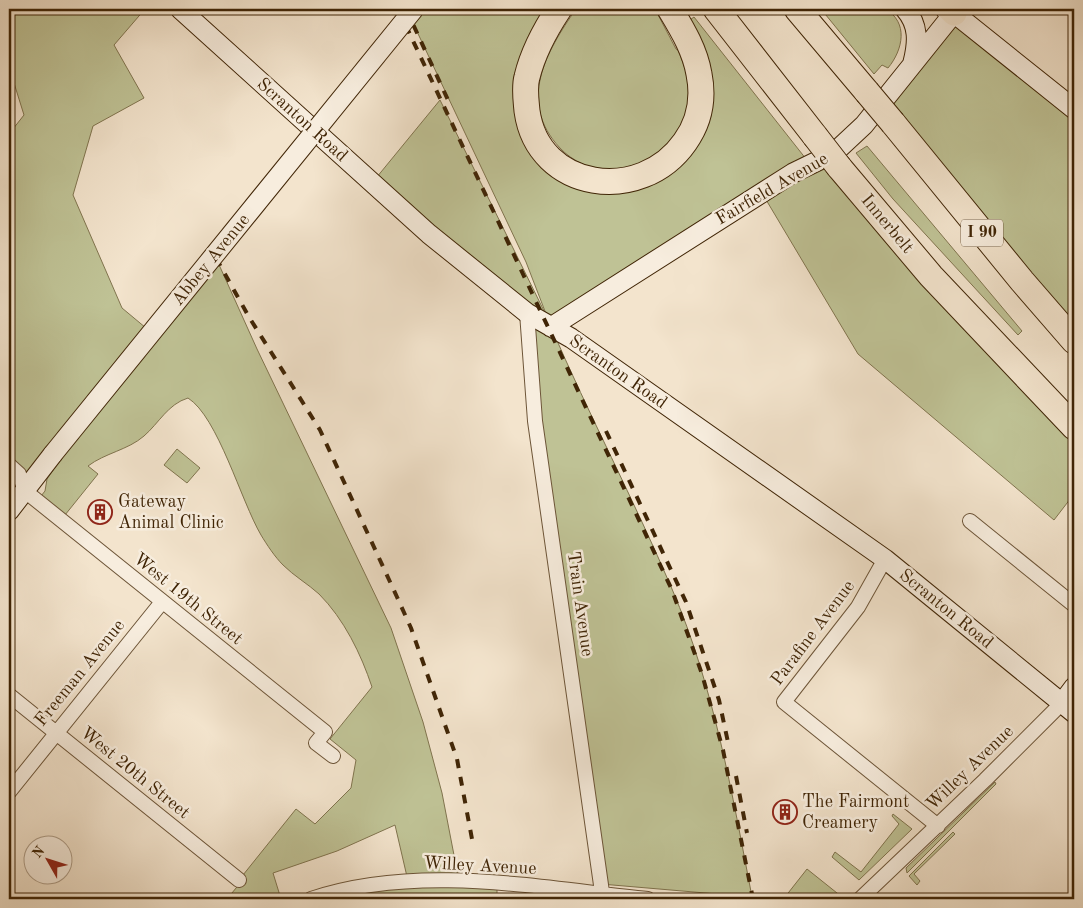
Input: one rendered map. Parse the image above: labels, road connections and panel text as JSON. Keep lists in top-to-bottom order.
{
  "streets": {
    "highway": ["Innerbelt", "I 90"],
    "street": [
      "Scranton Road",
      "Fairfield Avenue",
      "Abbey Avenue",
      "West 19th Street",
      "Train Avenue",
      "Parafine Avenue",
      "Freeman Avenue",
      "Willey Avenue",
      "West 20th Street"
    ]
  },
  "crossings": [
    ["Scranton Road", "Fairfield Avenue"],
    ["Scranton Road", "Train Avenue"],
    ["Scranton Road", "Parafine Avenue"],
    ["Scranton Road", "Willey Avenue"],
    ["Abbey Avenue", "West 19th Street"],
    ["West 19th Street", "Freeman Avenue"],
    ["Train Avenue", "Willey Avenue"],
    ["Parafine Avenue", "Willey Avenue"],
    ["Freeman Avenue", "West 20th Street"]
  ],
  "places": {
    "building": ["Gateway Animal Clinic", "The Fairmont Creamery"]
  },
  "north": "top left"
}
